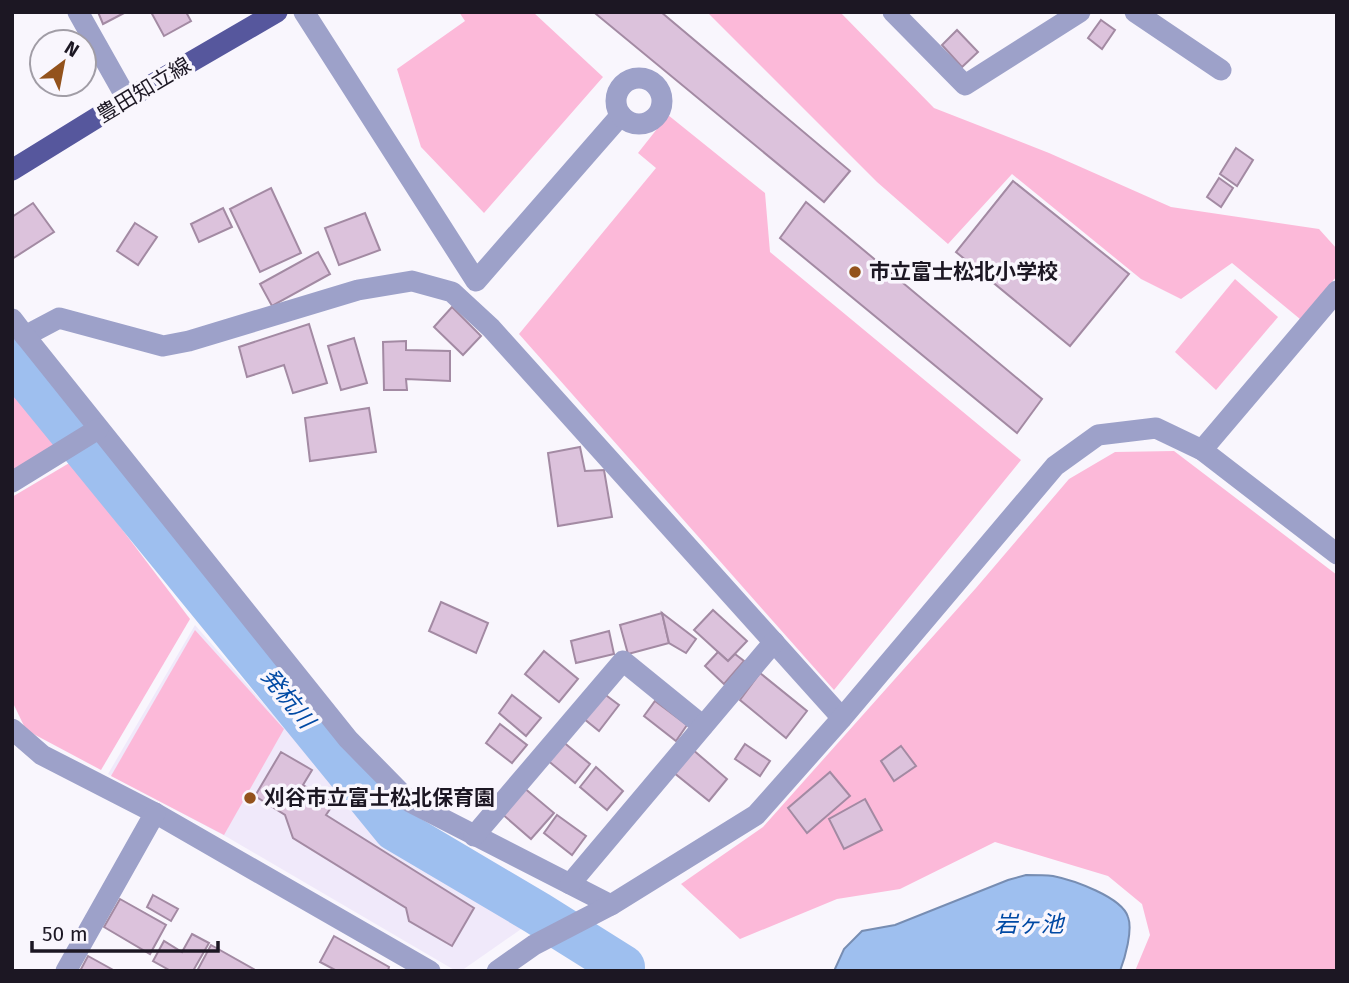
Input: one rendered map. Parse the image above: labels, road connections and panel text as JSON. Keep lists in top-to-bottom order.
{
  "streets": {
    "main road": ["豊田知立線"]
  },
  "water": ["発杭川", "岩ヶ池"],
  "places": ["市立富士松北小学校", "刈谷市立富士松北保育園"],
  "scale_bar": "50 m",
  "north": "top right"
}
